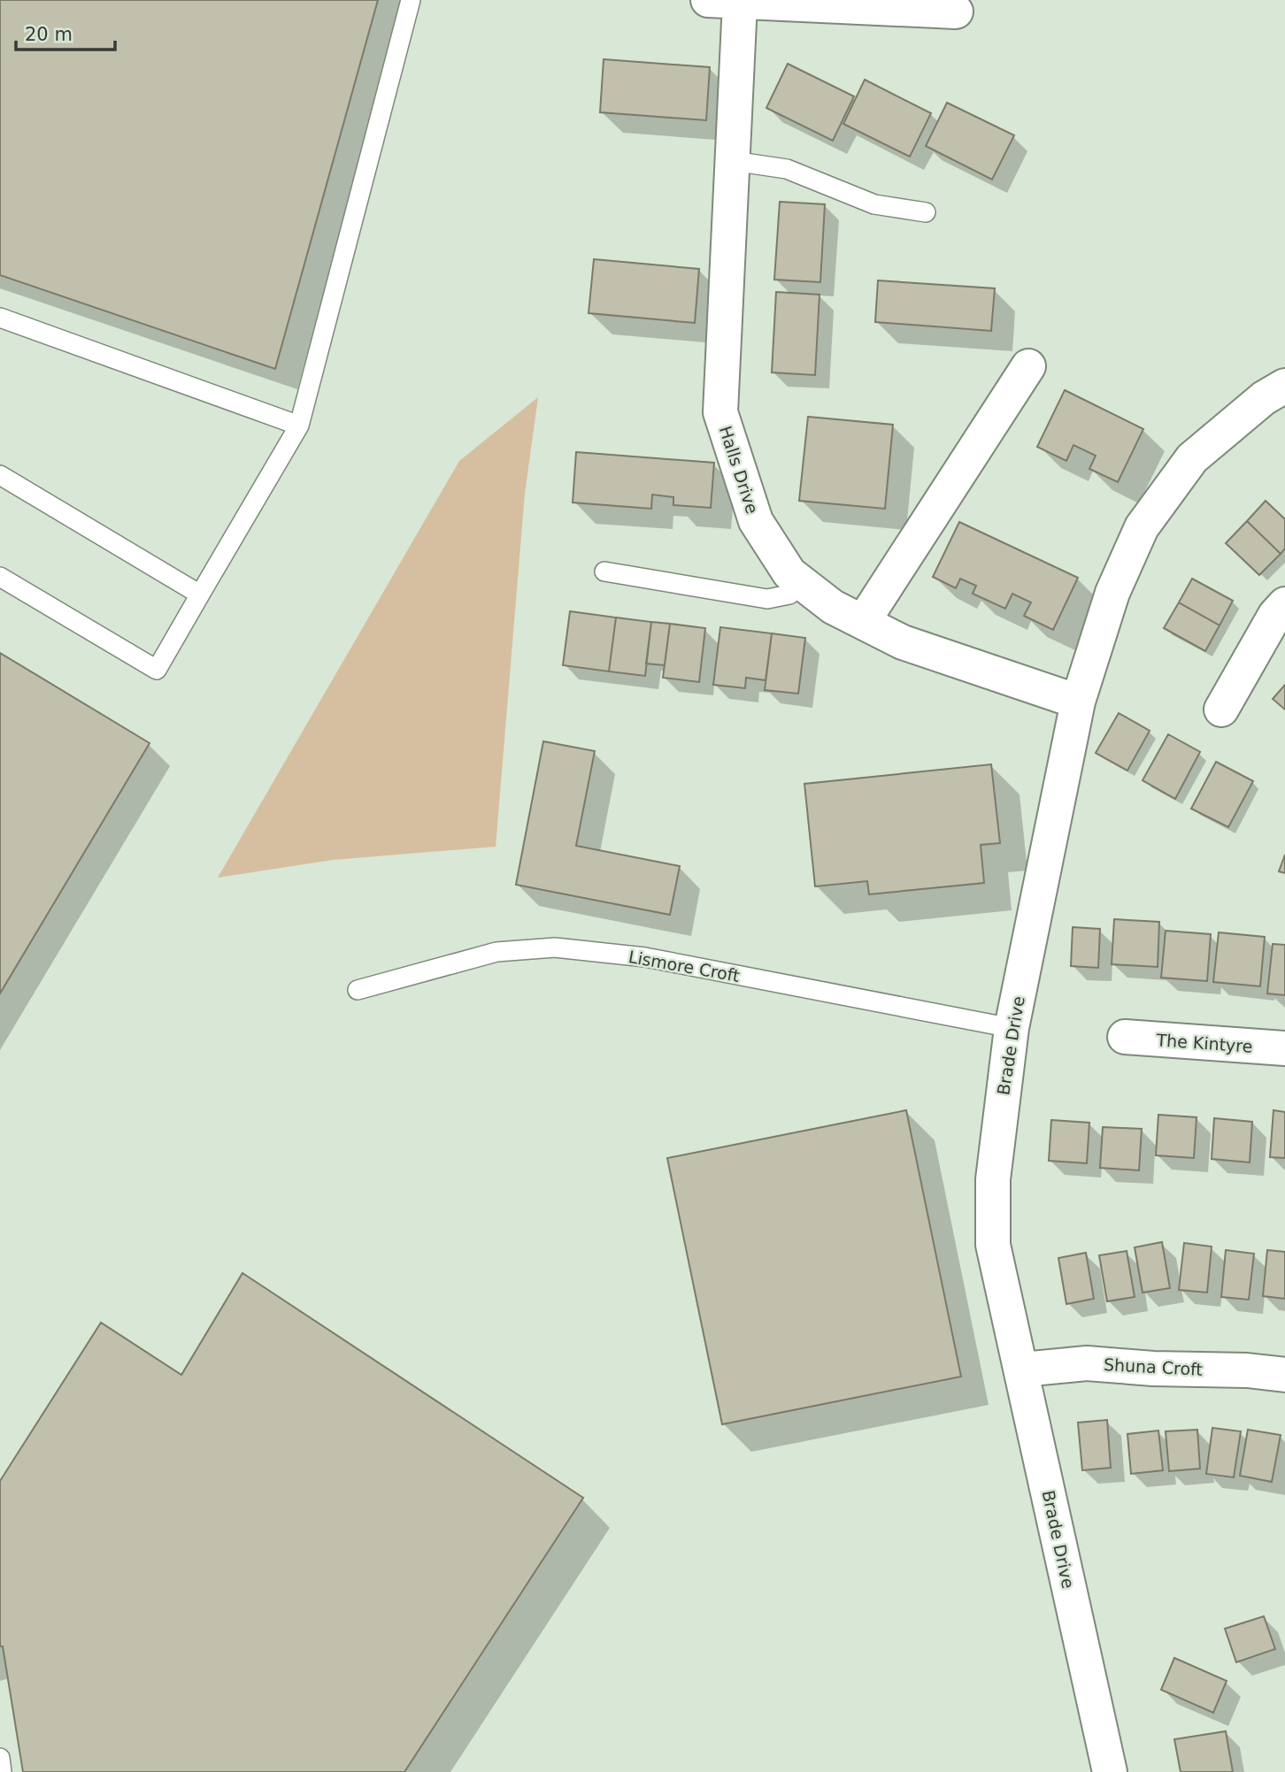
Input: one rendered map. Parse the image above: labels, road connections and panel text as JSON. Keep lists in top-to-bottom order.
{
  "streets": {
    "street": [
      "Halls Drive",
      "The Kintyre",
      "Brade Drive",
      "Shuna Croft"
    ],
    "lane": ["Lismore Croft"]
  },
  "crossings": [
    ["Halls Drive", "Brade Drive"],
    ["Lismore Croft", "Brade Drive"],
    ["Brade Drive", "Shuna Croft"]
  ],
  "scale_bar": "20 m"
}
